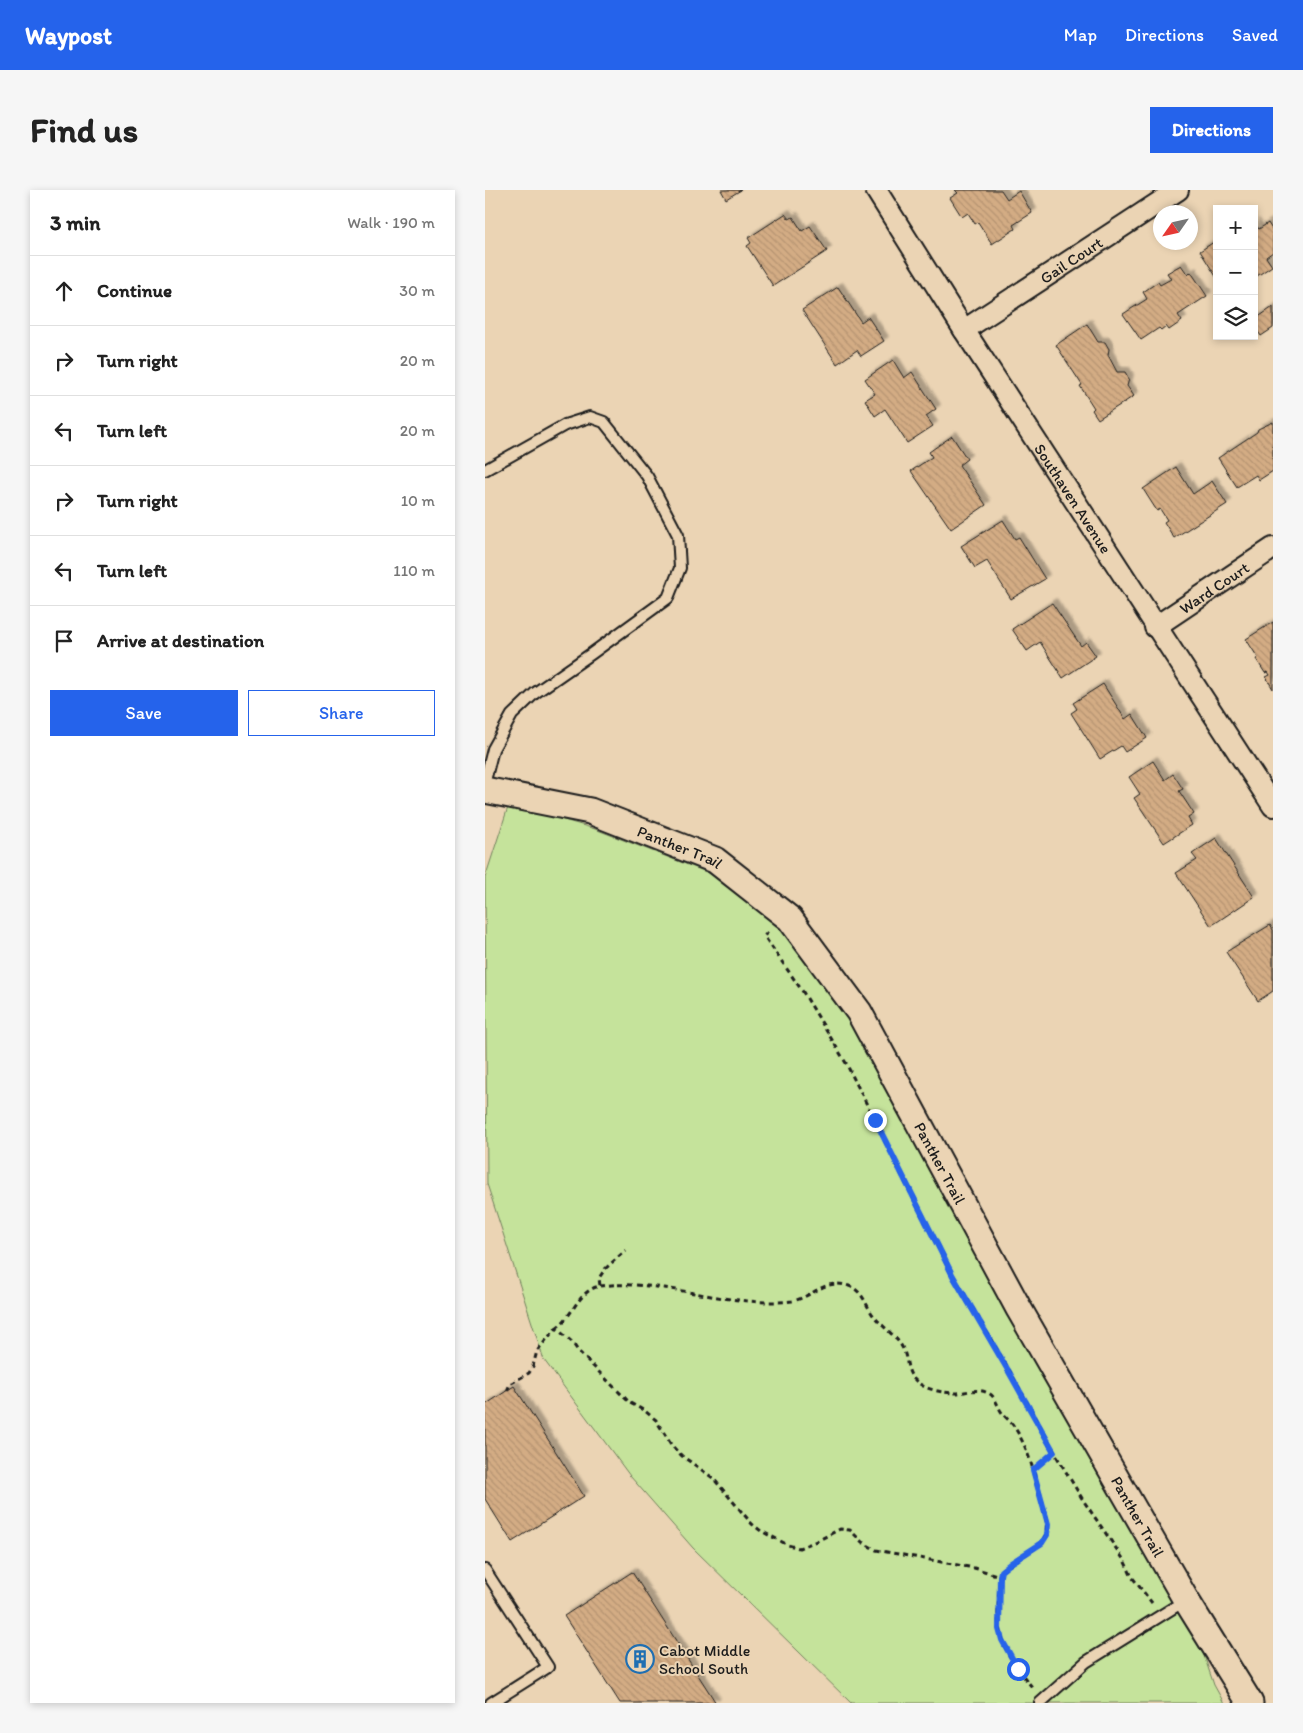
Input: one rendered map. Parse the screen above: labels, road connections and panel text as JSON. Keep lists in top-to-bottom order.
{
  "streets": {
    "street": [
      "Gail Court",
      "Southaven Avenue",
      "Ward Court",
      "Panther Trail"
    ]
  },
  "crossings": [
    ["Gail Court", "Southaven Avenue"],
    ["Southaven Avenue", "Ward Court"]
  ],
  "places": {
    "building": ["Cabot Middle School South"]
  },
  "north": "bottom left",
  "page": {
    "header": "Waypost",
    "nav": ["Map", "Directions", "Saved"],
    "buttons": [
      "Directions",
      ["Save", "Share"]
    ],
    "title": "Find us",
    "heading": ["3 min", "Walk · 190 m"],
    "map_buttons": ["+", "−"],
    "list": [
      ["Continue", "30 m"],
      ["Turn right", "20 m"],
      ["Turn left", "20 m"],
      ["Turn right", "10 m"],
      ["Turn left", "110 m"],
      "Arrive at destination"
    ]
  }
}
